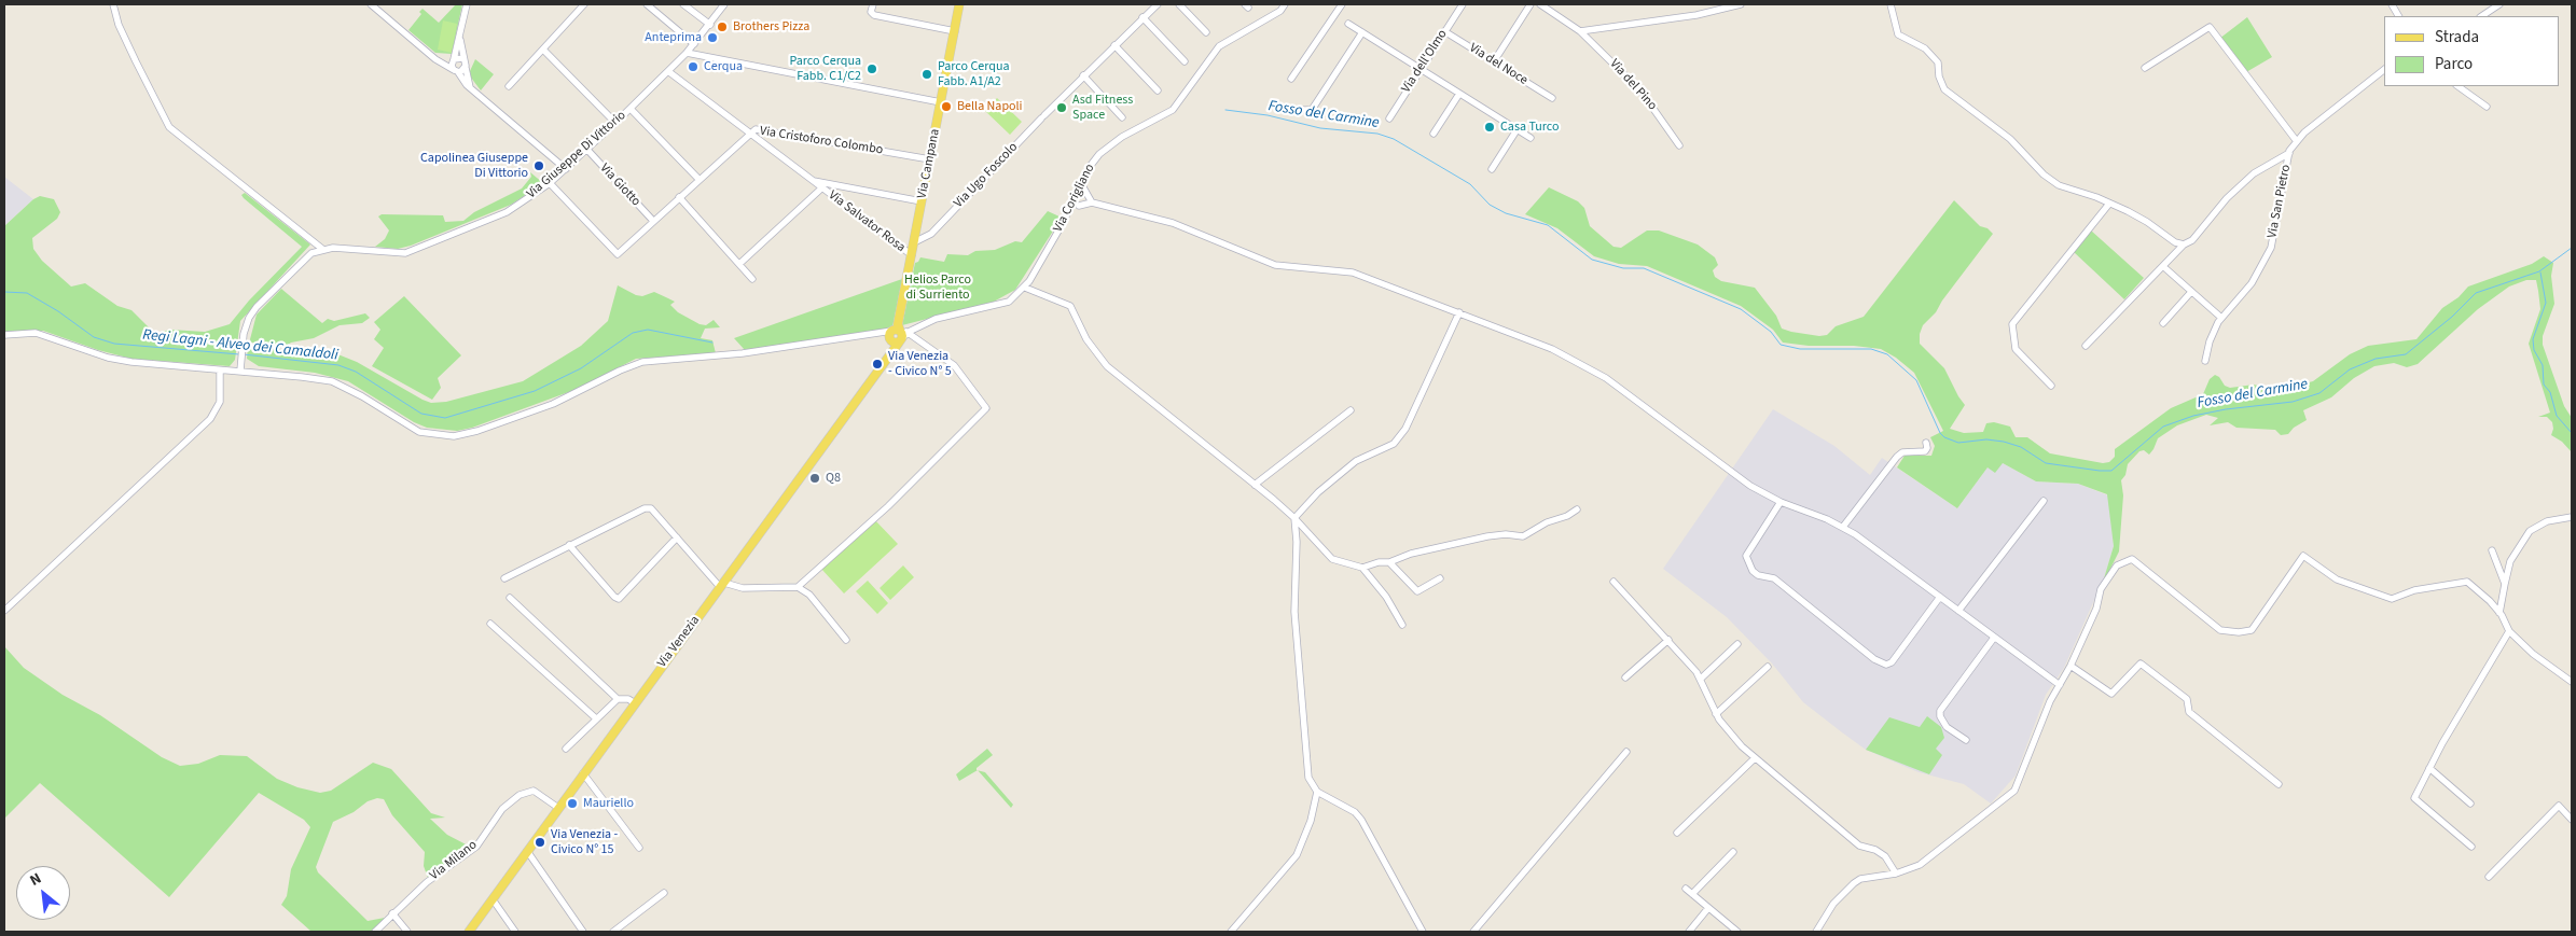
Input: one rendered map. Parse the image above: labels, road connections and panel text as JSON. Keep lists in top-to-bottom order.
{
  "streets": {
    "main road": ["Via Campana", "Via Venezia"],
    "street": [
      "Via dell'Olmo",
      "Via del Noce",
      "Via del Pino",
      "Via Cristoforo Colombo",
      "Via Giuseppe Di Vittorio",
      "Via Ugo Foscolo",
      "Via Giotto",
      "Via Corigliano",
      "Via San Pietro",
      "Via Salvator Rosa",
      "Via Milano"
    ]
  },
  "crossings": [
    ["Via dell'Olmo", "Via del Noce"],
    ["Via Cristoforo Colombo", "Via Giuseppe Di Vittorio"],
    ["Via Cristoforo Colombo", "Via Campana"],
    ["Via Cristoforo Colombo", "Via Salvator Rosa"],
    ["Via Giuseppe Di Vittorio", "Via Giotto"],
    ["Via Campana", "Via Ugo Foscolo"],
    ["Via Campana", "Via Corigliano"],
    ["Via Campana", "Via Salvator Rosa"],
    ["Via Campana", "Via Venezia"],
    ["Via Venezia", "Via Milano"]
  ],
  "water": ["Fosso del Carmine", "Regi Lagni - Alveo dei Camaldoli"],
  "parks": ["Helios Parco di Surriento"],
  "places": [
    "Brothers Pizza",
    "Anteprima",
    "Cerqua",
    "Parco Cerqua Fabb. C1/C2",
    "Parco Cerqua Fabb. A1/A2",
    "Bella Napoli",
    "Asd Fitness Space",
    "Casa Turco",
    "Capolinea Giuseppe Di Vittorio",
    "Via Venezia - Civico N° 5",
    "Q8",
    "Mauriello",
    "Via Venezia - Civico N° 15"
  ],
  "legend": ["Strada", "Parco"],
  "north": "top left"
}
